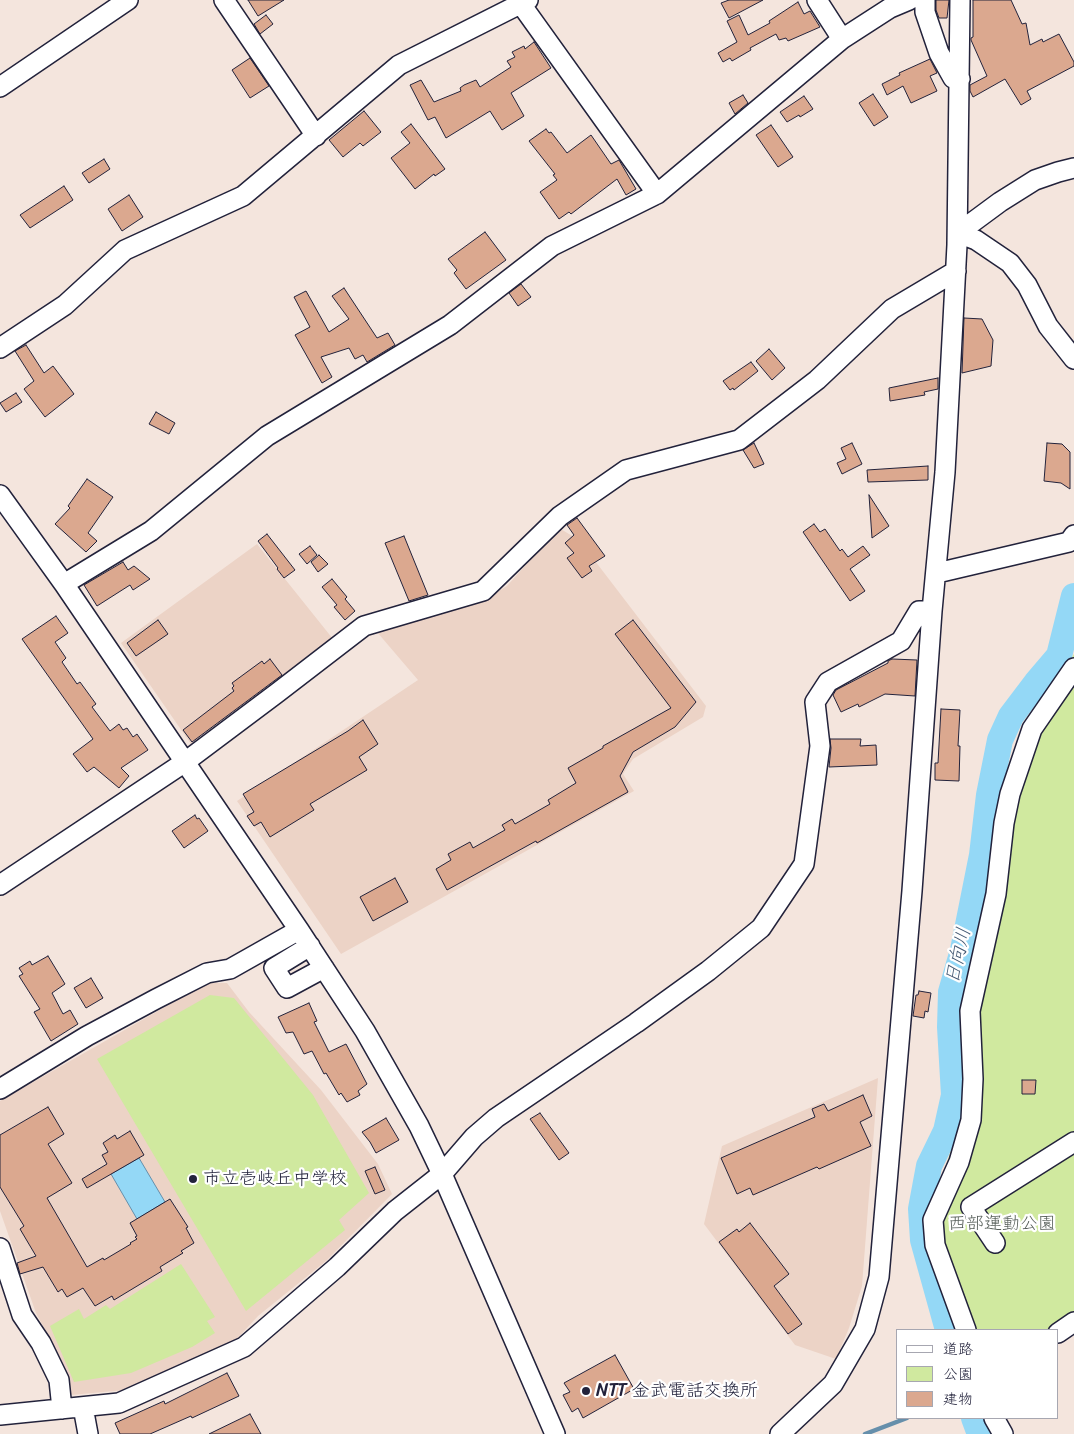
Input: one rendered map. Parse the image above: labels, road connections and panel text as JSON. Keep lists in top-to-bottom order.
{
  "water": ["日向川"],
  "parks": ["西部運動公園"],
  "places": ["市立壱岐丘中学校", "NTT 金武電話交換所"],
  "legend": ["道路", "公園", "建物"]
}
